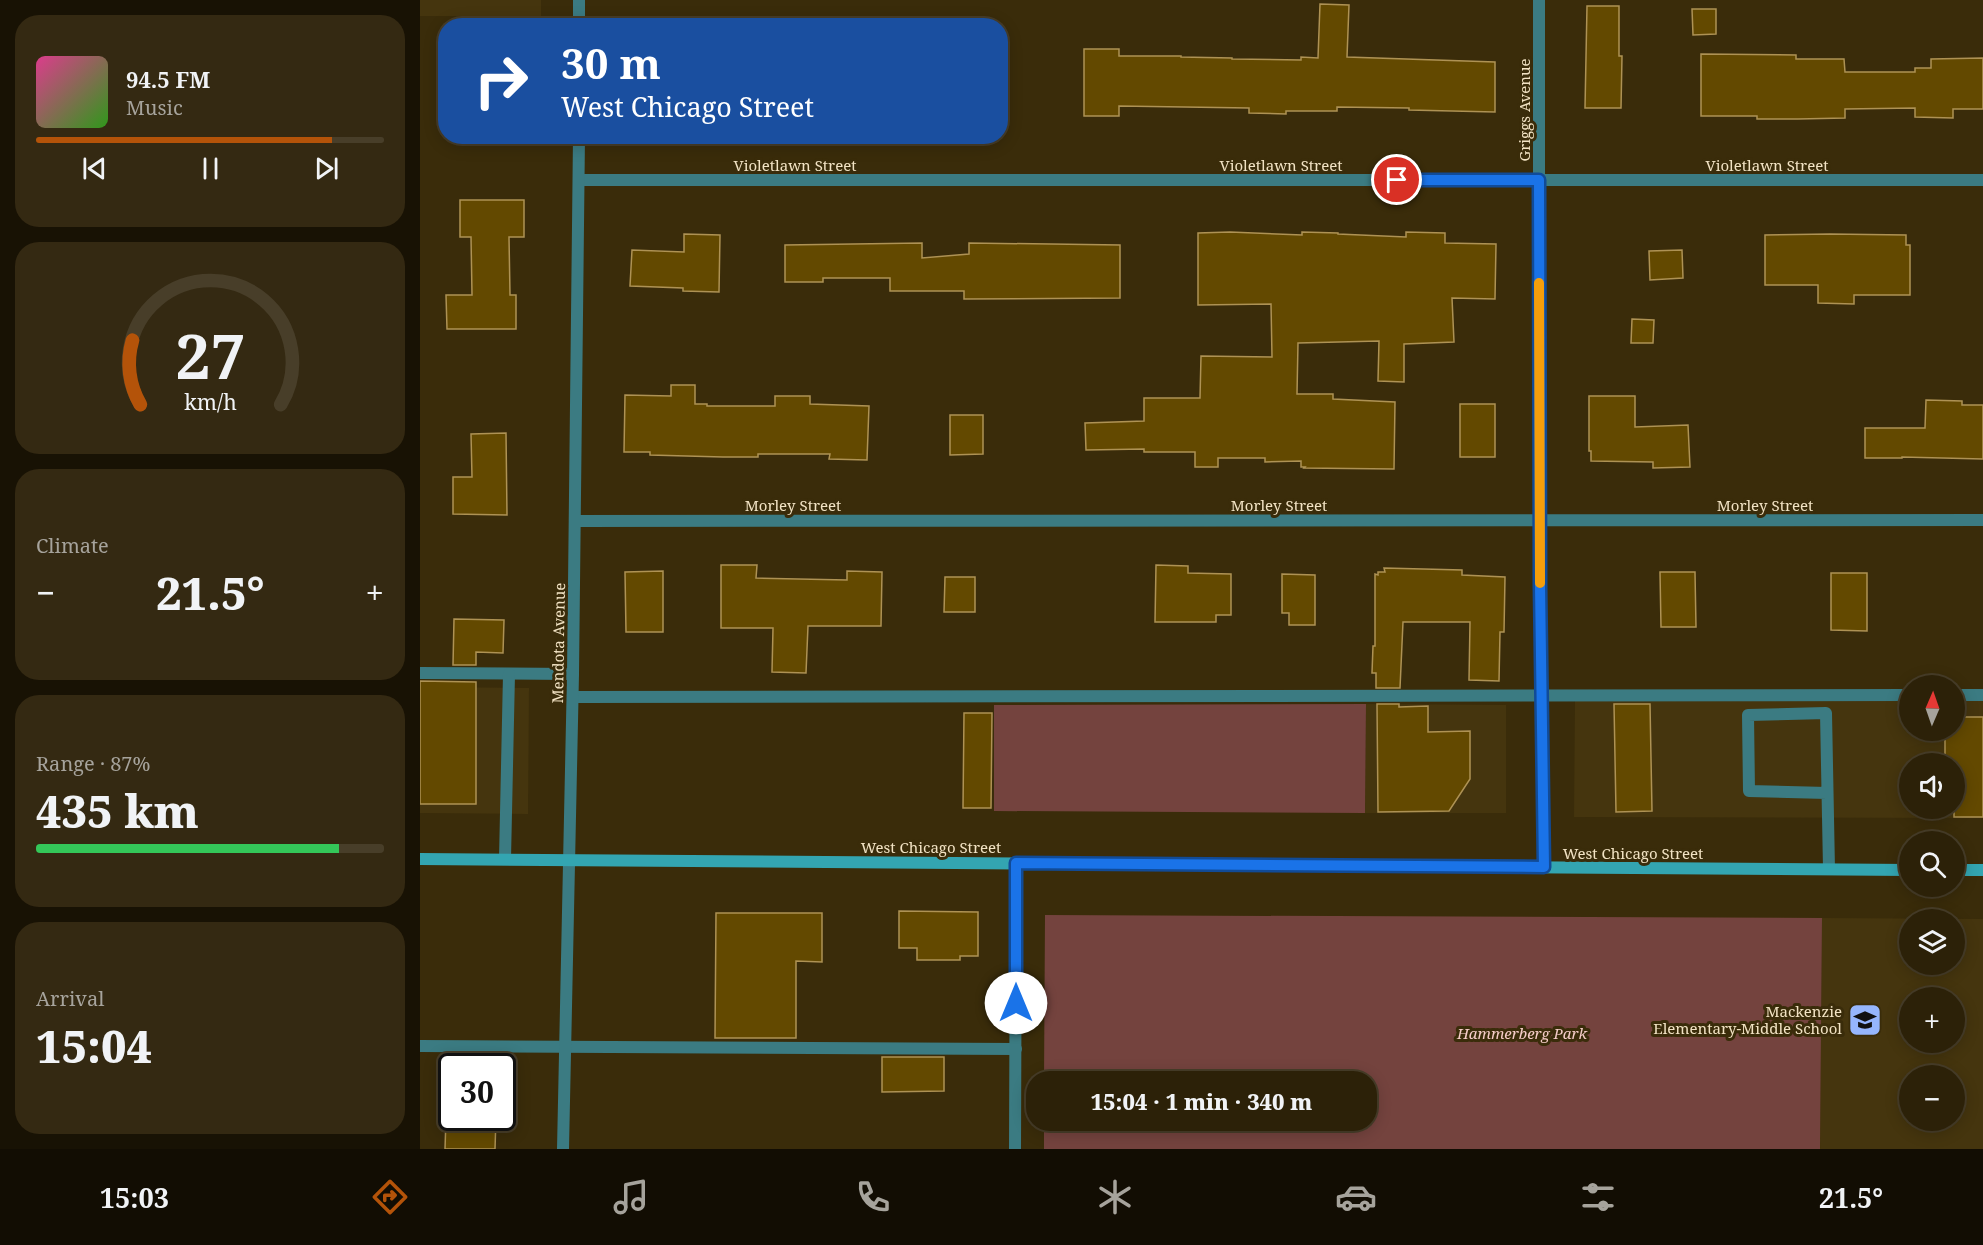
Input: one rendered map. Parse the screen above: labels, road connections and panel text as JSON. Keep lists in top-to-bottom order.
{
  "streets": {
    "street": [
      "Griggs Avenue",
      "Violetlawn Street",
      "Morley Street",
      "Mendota Avenue",
      "West Chicago Street"
    ]
  },
  "crossings": [
    ["Griggs Avenue", "Violetlawn Street"],
    ["Griggs Avenue", "Morley Street"],
    ["Griggs Avenue", "West Chicago Street"],
    ["Violetlawn Street", "Mendota Avenue"],
    ["Morley Street", "Mendota Avenue"],
    ["Mendota Avenue", "West Chicago Street"]
  ],
  "parks": ["Hammerberg Park"],
  "places": {
    "school or university": ["Mackenzie Elementary-Middle School"]
  },
  "north": "top",
  "page": {
    "turn": ["30 m", "West Chicago Street"],
    "song": ["94.5 FM", "Music"],
    "tile": [
      "Climate",
      ["Range · 87%", "435 km"],
      ["Arrival", "15:04"]
    ],
    "heat": ["−", "21.5°", "+"],
    "map_buttons": ["+", "−"],
    "limit": "30",
    "trip": "15:04 · 1 min · 340 m",
    "tabs": ["15:03", "21.5°"],
    "gauge": ["27", "km/h"]
  }
}
